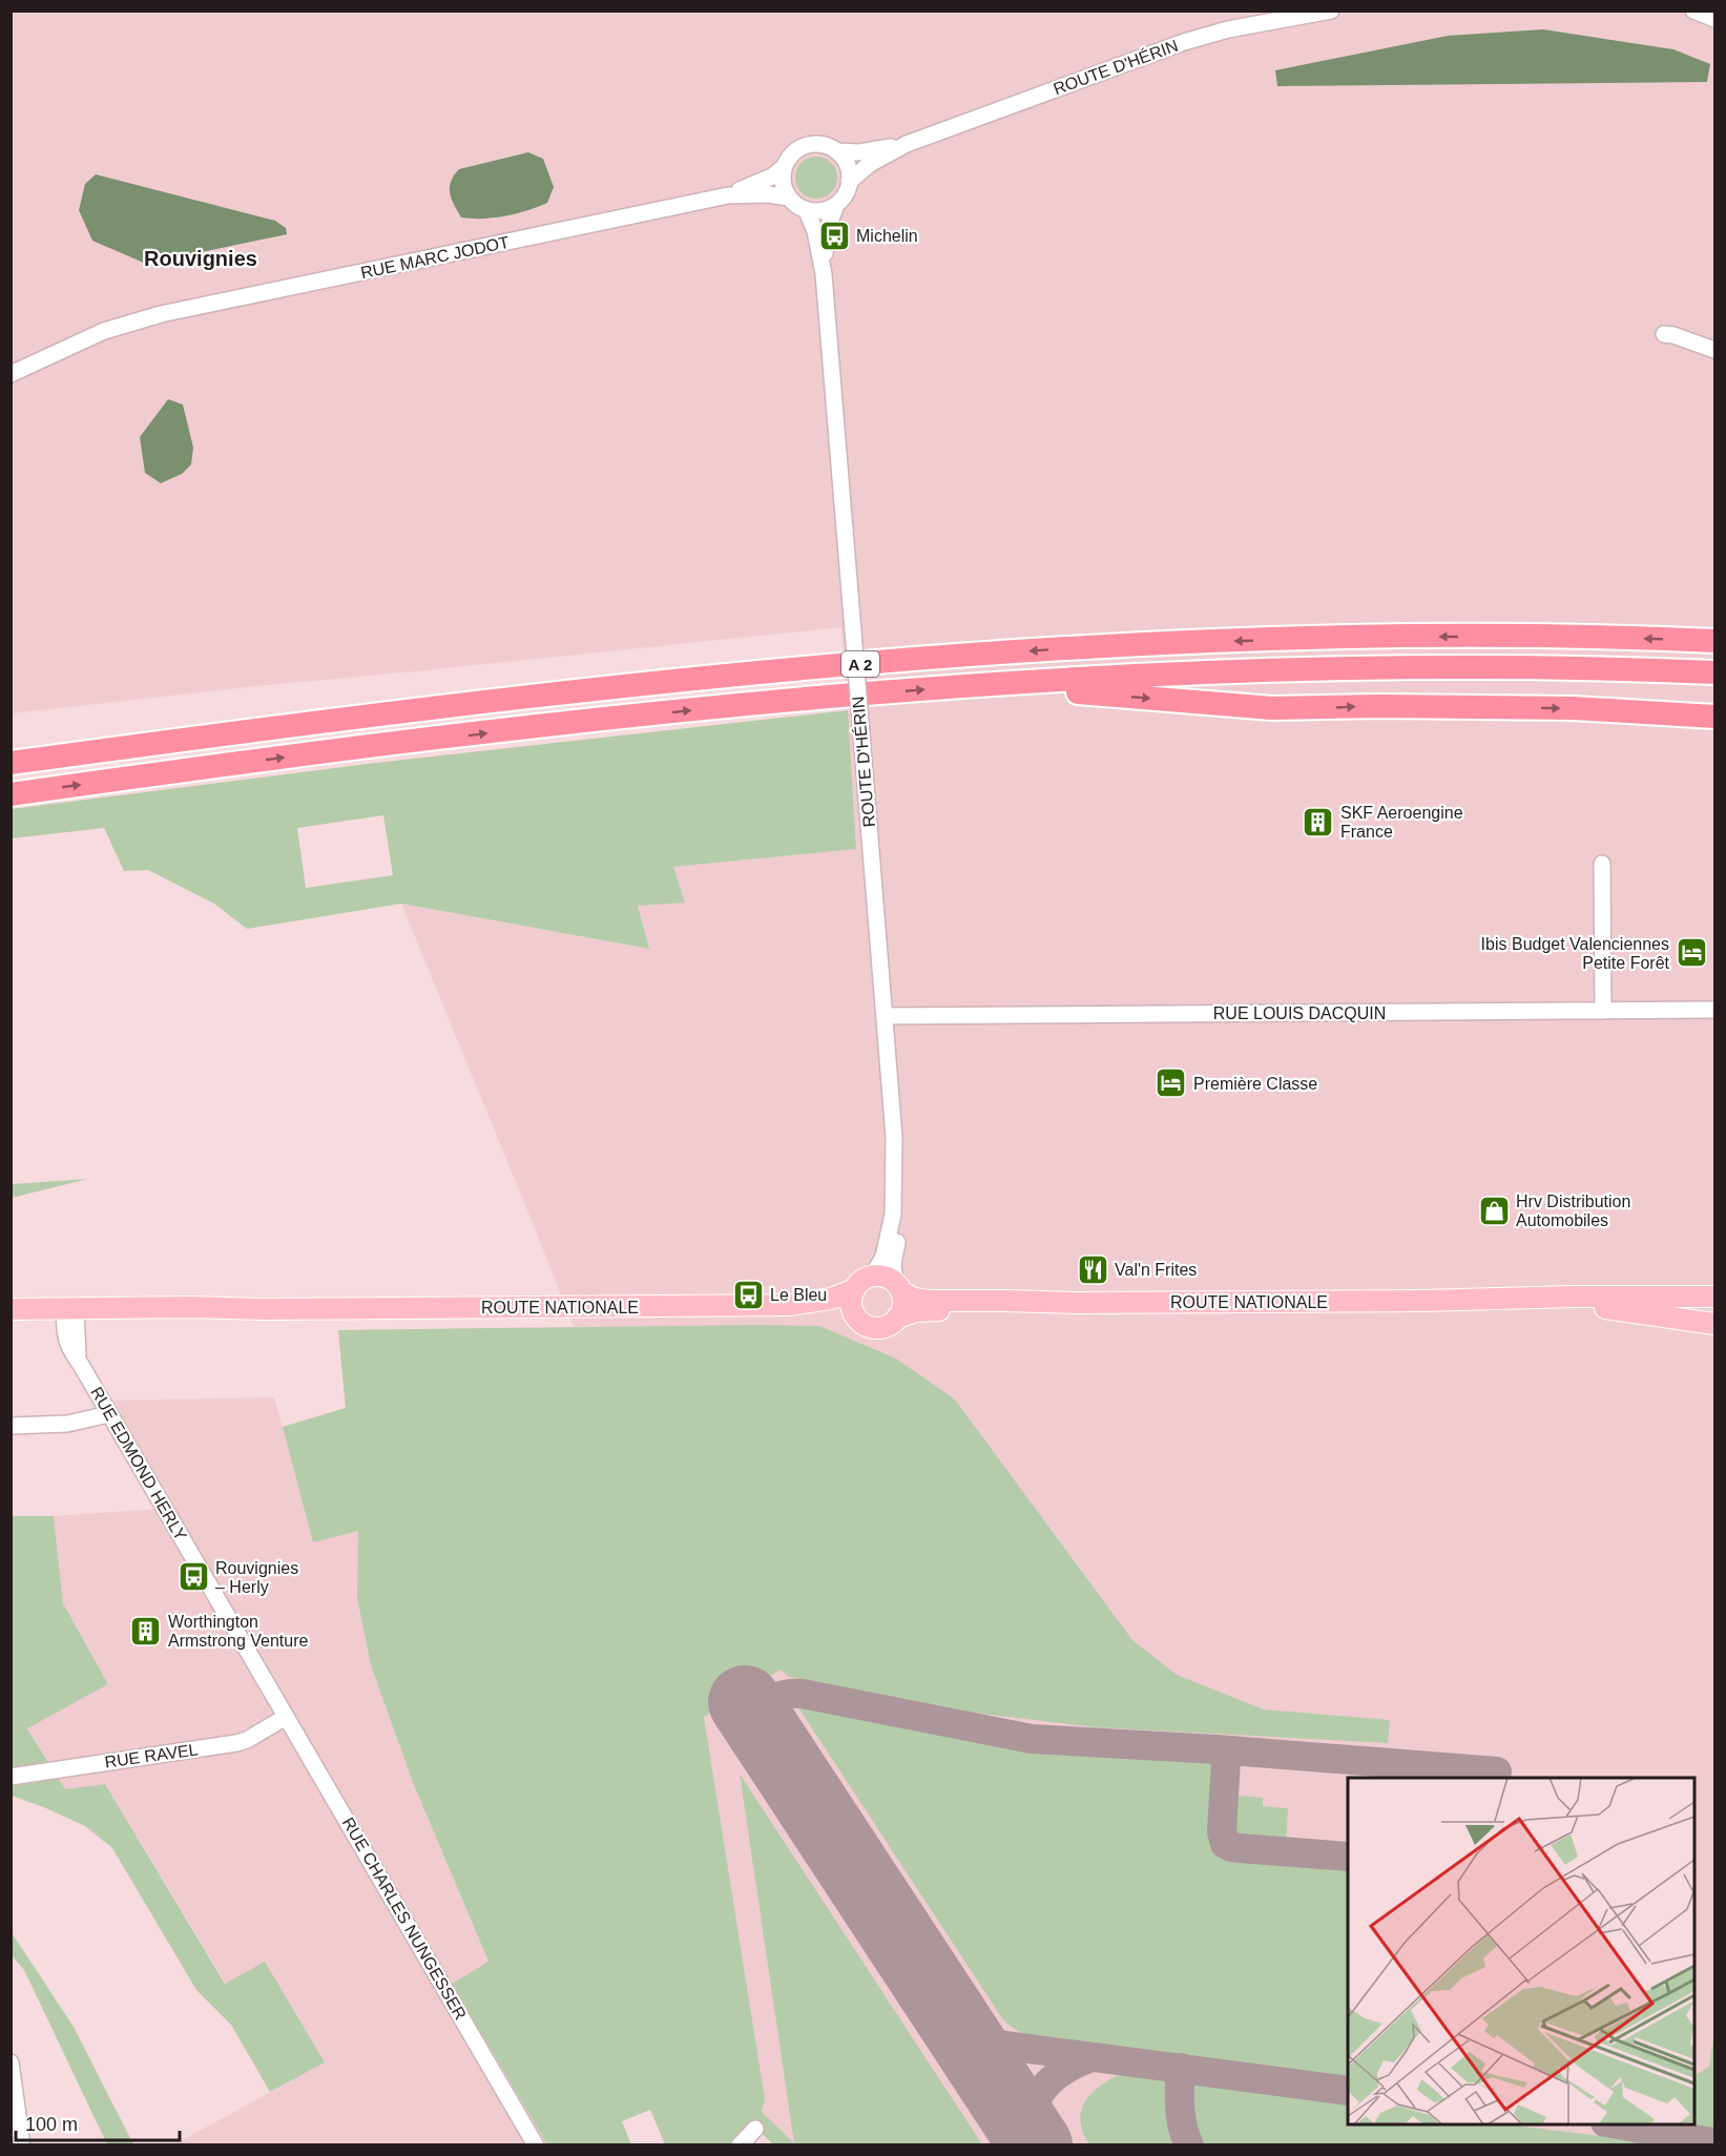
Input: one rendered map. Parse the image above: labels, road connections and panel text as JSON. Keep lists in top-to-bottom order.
{
  "streets": {
    "highway": ["A 2"],
    "main road": ["ROUTE NATIONALE"],
    "street": [
      "ROUTE D'HÉRIN",
      "RUE MARC JODOT",
      "RUE LOUIS DACQUIN",
      "RUE EDMOND HERLY",
      "RUE RAVEL",
      "RUE CHARLES NUNGESSER"
    ]
  },
  "crossings": [
    ["ROUTE D'HÉRIN", "RUE MARC JODOT"],
    ["ROUTE D'HÉRIN", "RUE LOUIS DACQUIN"],
    ["ROUTE D'HÉRIN", "ROUTE NATIONALE"],
    ["ROUTE NATIONALE", "RUE EDMOND HERLY"],
    ["RUE EDMOND HERLY", "RUE CHARLES NUNGESSER"],
    ["RUE RAVEL", "RUE CHARLES NUNGESSER"]
  ],
  "districts": ["Rouvignies"],
  "places": {
    "bus stop": ["Michelin", "Le Bleu", "Rouvignies – Herly"],
    "building": ["SKF Aeroengine France", "Worthington Armstrong Venture"],
    "hotel": ["Ibis Budget Valenciennes Petite Forêt", "Première Classe"],
    "shop": ["Hrv Distribution Automobiles"],
    "restaurant": ["Val'n Frites"]
  },
  "scale_bar": "100 m"
}
